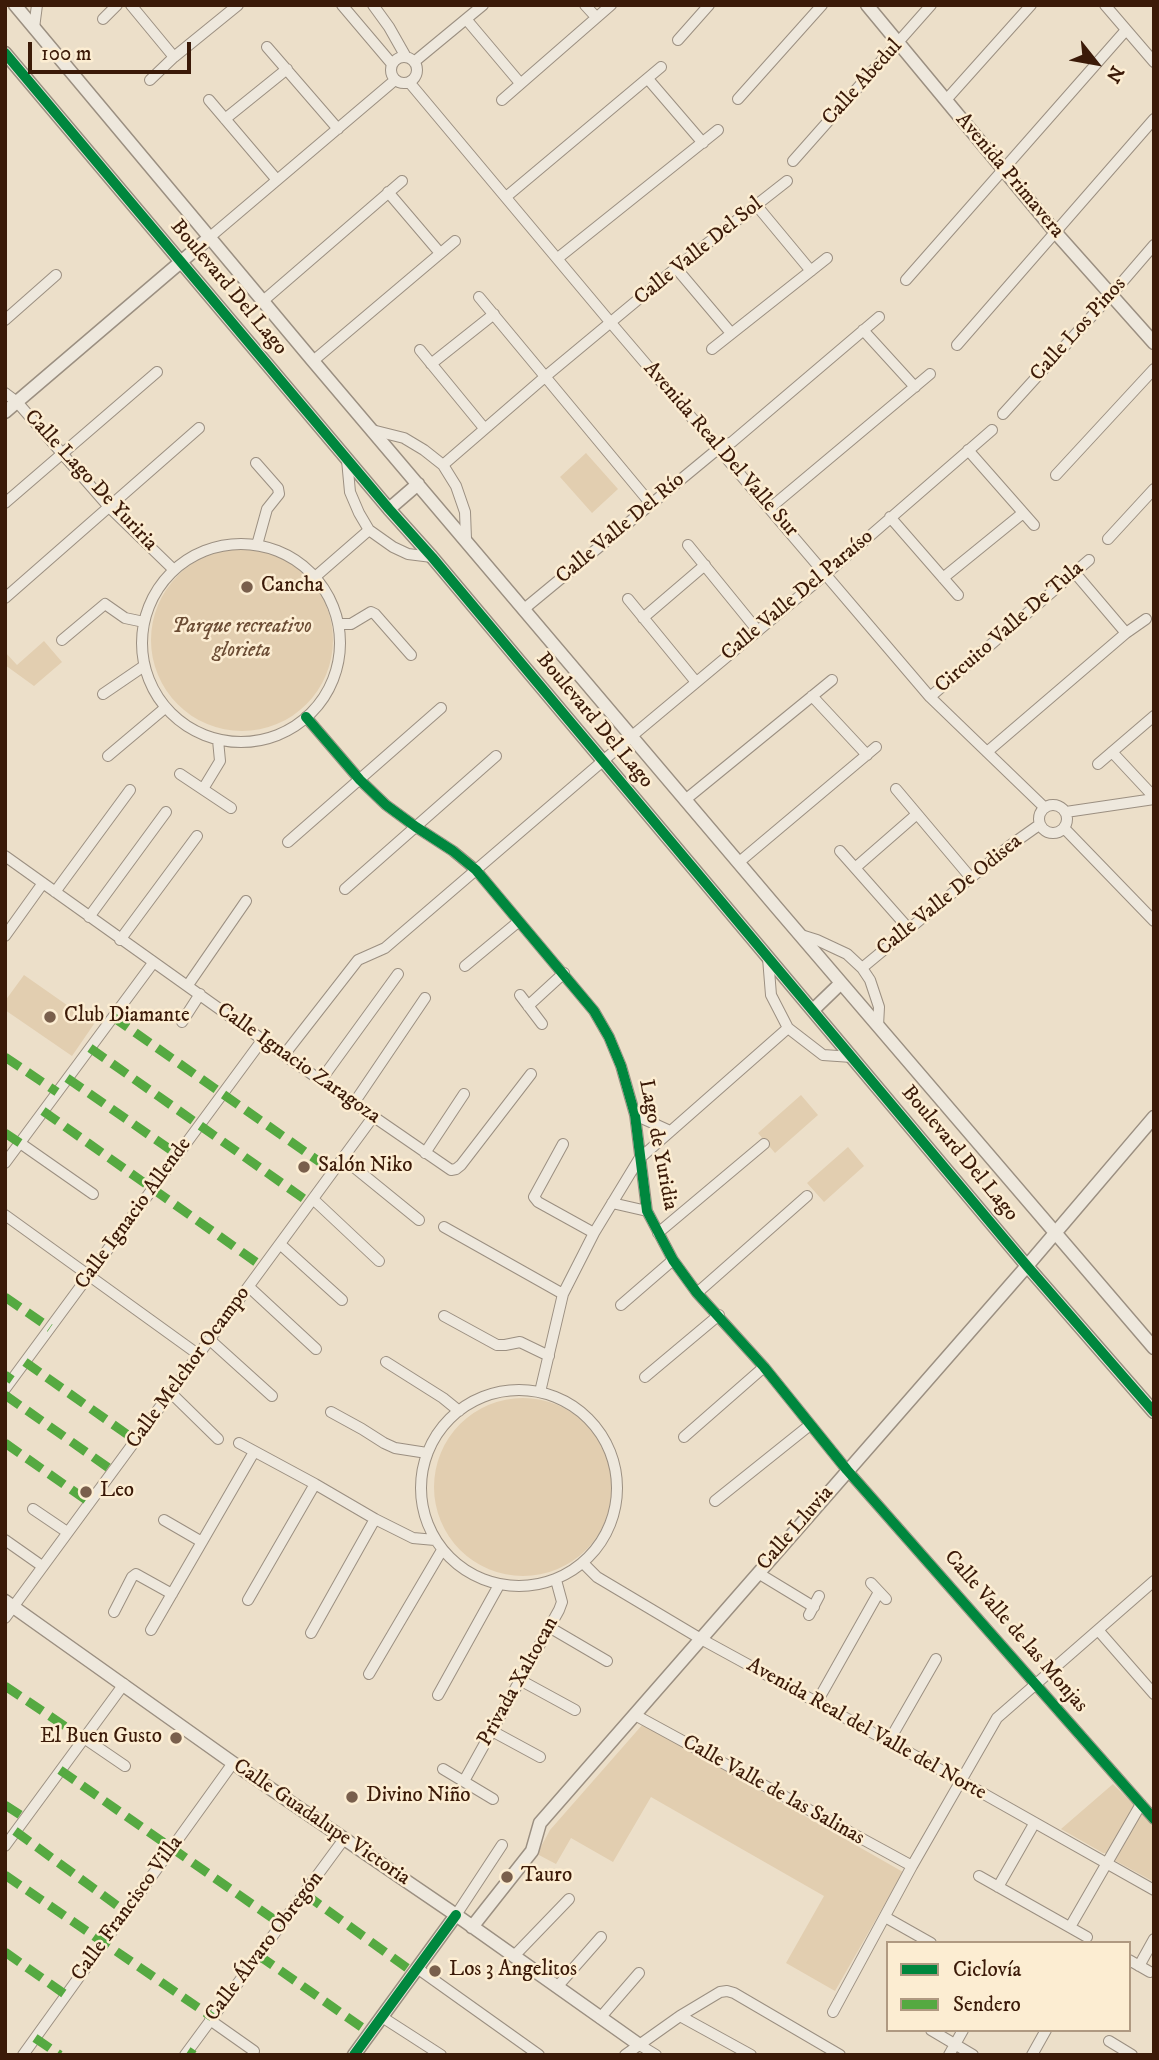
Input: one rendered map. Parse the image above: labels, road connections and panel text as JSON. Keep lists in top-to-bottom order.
{
  "streets": {
    "street": [
      "Calle Abedul",
      "Avenida Primavera",
      "Calle Valle Del Sol",
      "Boulevard Del Lago",
      "Calle Los Pinos",
      "Avenida Real Del Valle Sur",
      "Calle Lago De Yuriria",
      "Calle Valle Del Río",
      "Calle Valle Del Paraíso",
      "Circuito Valle De Tula",
      "Calle Valle De Odisea",
      "Calle Ignacio Zaragoza",
      "Lago de Yuridia",
      "Calle Ignacio Allende",
      "Calle Melchor Ocampo",
      "Calle Lluvia",
      "Calle Valle de las Monjas",
      "Privada Xaltocan",
      "Avenida Real del Valle del Norte",
      "Calle Valle de las Salinas",
      "Calle Guadalupe Victoria",
      "Calle Francisco Villa",
      "Calle Álvaro Obregón"
    ]
  },
  "crossings": [
    ["Calle Abedul", "Avenida Primavera"],
    ["Avenida Primavera", "Calle Los Pinos"],
    ["Calle Valle Del Sol", "Avenida Real Del Valle Sur"],
    ["Boulevard Del Lago", "Calle Valle Del Río"],
    ["Boulevard Del Lago", "Calle Valle Del Paraíso"],
    ["Boulevard Del Lago", "Calle Valle De Odisea"],
    ["Boulevard Del Lago", "Calle Lluvia"],
    ["Avenida Real Del Valle Sur", "Calle Valle Del Río"],
    ["Avenida Real Del Valle Sur", "Calle Valle Del Paraíso"],
    ["Avenida Real Del Valle Sur", "Circuito Valle De Tula"],
    ["Avenida Real Del Valle Sur", "Calle Valle De Odisea"],
    ["Calle Lago De Yuriria", "Lago de Yuridia"],
    ["Calle Valle Del Paraíso", "Calle Ignacio Zaragoza"],
    ["Calle Valle Del Paraíso", "Lago de Yuridia"],
    ["Calle Ignacio Zaragoza", "Calle Ignacio Allende"],
    ["Calle Ignacio Zaragoza", "Calle Melchor Ocampo"],
    ["Lago de Yuridia", "Calle Lluvia"],
    ["Lago de Yuridia", "Calle Valle de las Monjas"],
    ["Calle Melchor Ocampo", "Calle Guadalupe Victoria"],
    ["Calle Lluvia", "Calle Valle de las Monjas"],
    ["Calle Lluvia", "Avenida Real del Valle del Norte"],
    ["Calle Lluvia", "Calle Valle de las Salinas"],
    ["Calle Lluvia", "Calle Guadalupe Victoria"],
    ["Privada Xaltocan", "Avenida Real del Valle del Norte"],
    ["Calle Guadalupe Victoria", "Calle Francisco Villa"],
    ["Calle Guadalupe Victoria", "Calle Álvaro Obregón"]
  ],
  "parks": ["Parque recreativo glorieta"],
  "places": [
    "Cancha",
    "Club Diamante",
    "Salón Niko",
    "Leo",
    "El Buen Gusto",
    "Divino Niño",
    "Tauro",
    "Los 3 Angelitos"
  ],
  "legend": ["Ciclovía", "Sendero"],
  "scale_bar": "100 m",
  "north": "bottom right"
}
